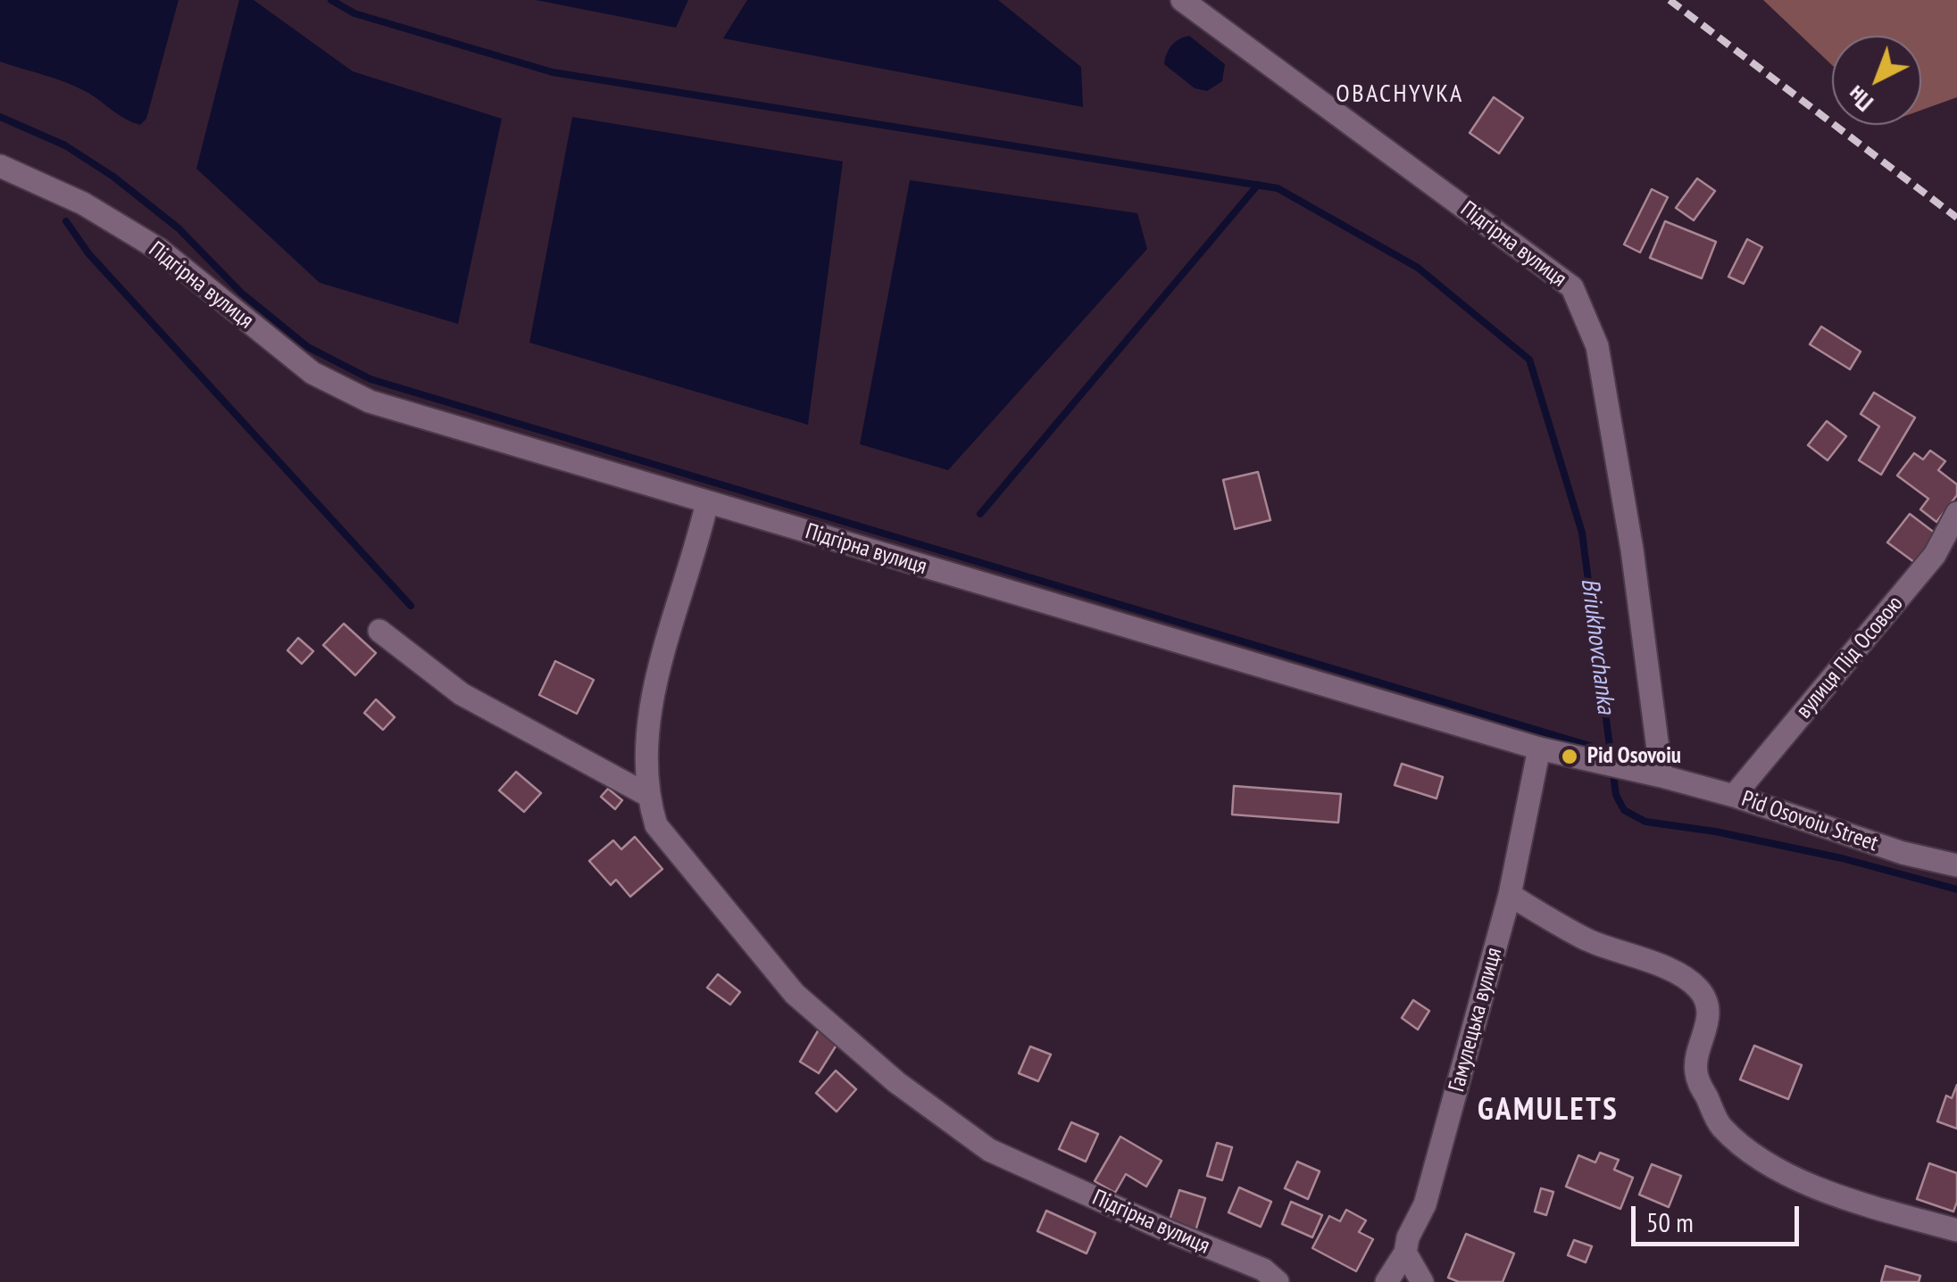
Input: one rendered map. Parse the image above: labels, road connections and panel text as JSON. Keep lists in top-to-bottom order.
{
  "streets": {
    "street": [
      "Підгірна вулиця",
      "вулиця Під Осовою",
      "Pid Osovoiu Street",
      "Гамулецька вулиця"
    ]
  },
  "crossings": [
    ["Підгірна вулиця", "Pid Osovoiu Street"],
    ["Підгірна вулиця", "Гамулецька вулиця"],
    ["вулиця Під Осовою", "Pid Osovoiu Street"]
  ],
  "districts": ["OBACHYVKA", "GAMULETS"],
  "water": ["Briukhovchanka"],
  "places": ["Pid Osovoiu"],
  "scale_bar": "50 m",
  "north": "bottom left"
}
